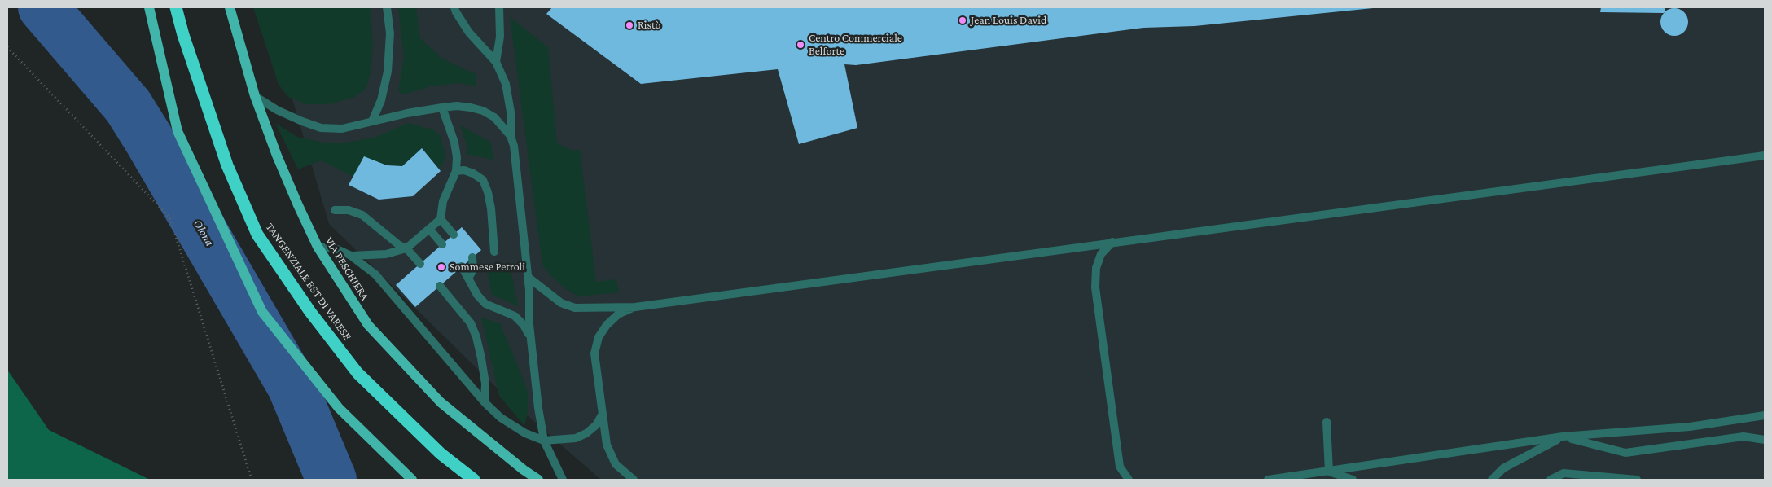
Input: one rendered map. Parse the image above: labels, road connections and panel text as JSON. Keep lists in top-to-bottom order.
{
  "streets": {
    "highway": ["TANGENZIALE EST DI VARESE"],
    "main road": ["VIA PESCHIERA"]
  },
  "water": ["Olona"],
  "places": [
    "Jean Louis David",
    "Ristò",
    "Centro Commerciale Belforte",
    "Sommese Petroli"
  ]
}
